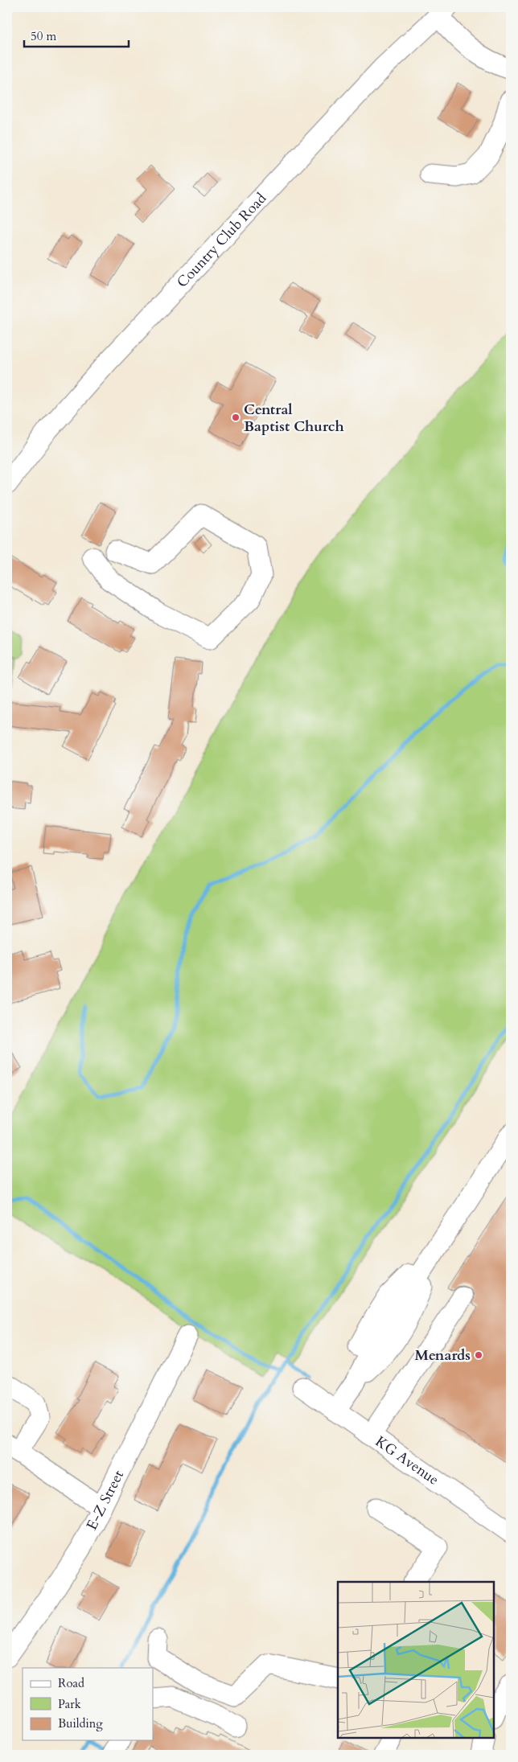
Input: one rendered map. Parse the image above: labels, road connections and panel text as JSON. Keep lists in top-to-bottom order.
{
  "streets": {
    "street": ["Country Club Road", "KG Avenue", "E-Z Street"]
  },
  "places": ["Central Baptist Church", "Menards"],
  "legend": ["Road", "Park", "Building"],
  "scale_bar": "50 m"
}
